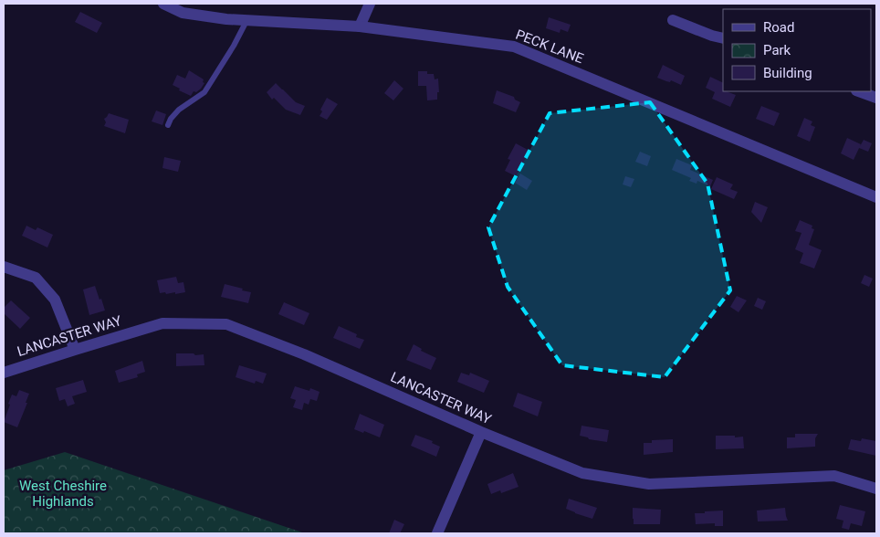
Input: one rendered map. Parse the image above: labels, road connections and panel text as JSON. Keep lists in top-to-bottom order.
{
  "streets": {
    "street": ["PECK LANE", "LANCASTER WAY"]
  },
  "parks": ["West Cheshire Highlands"],
  "legend": ["Road", "Park", "Building"]
}
